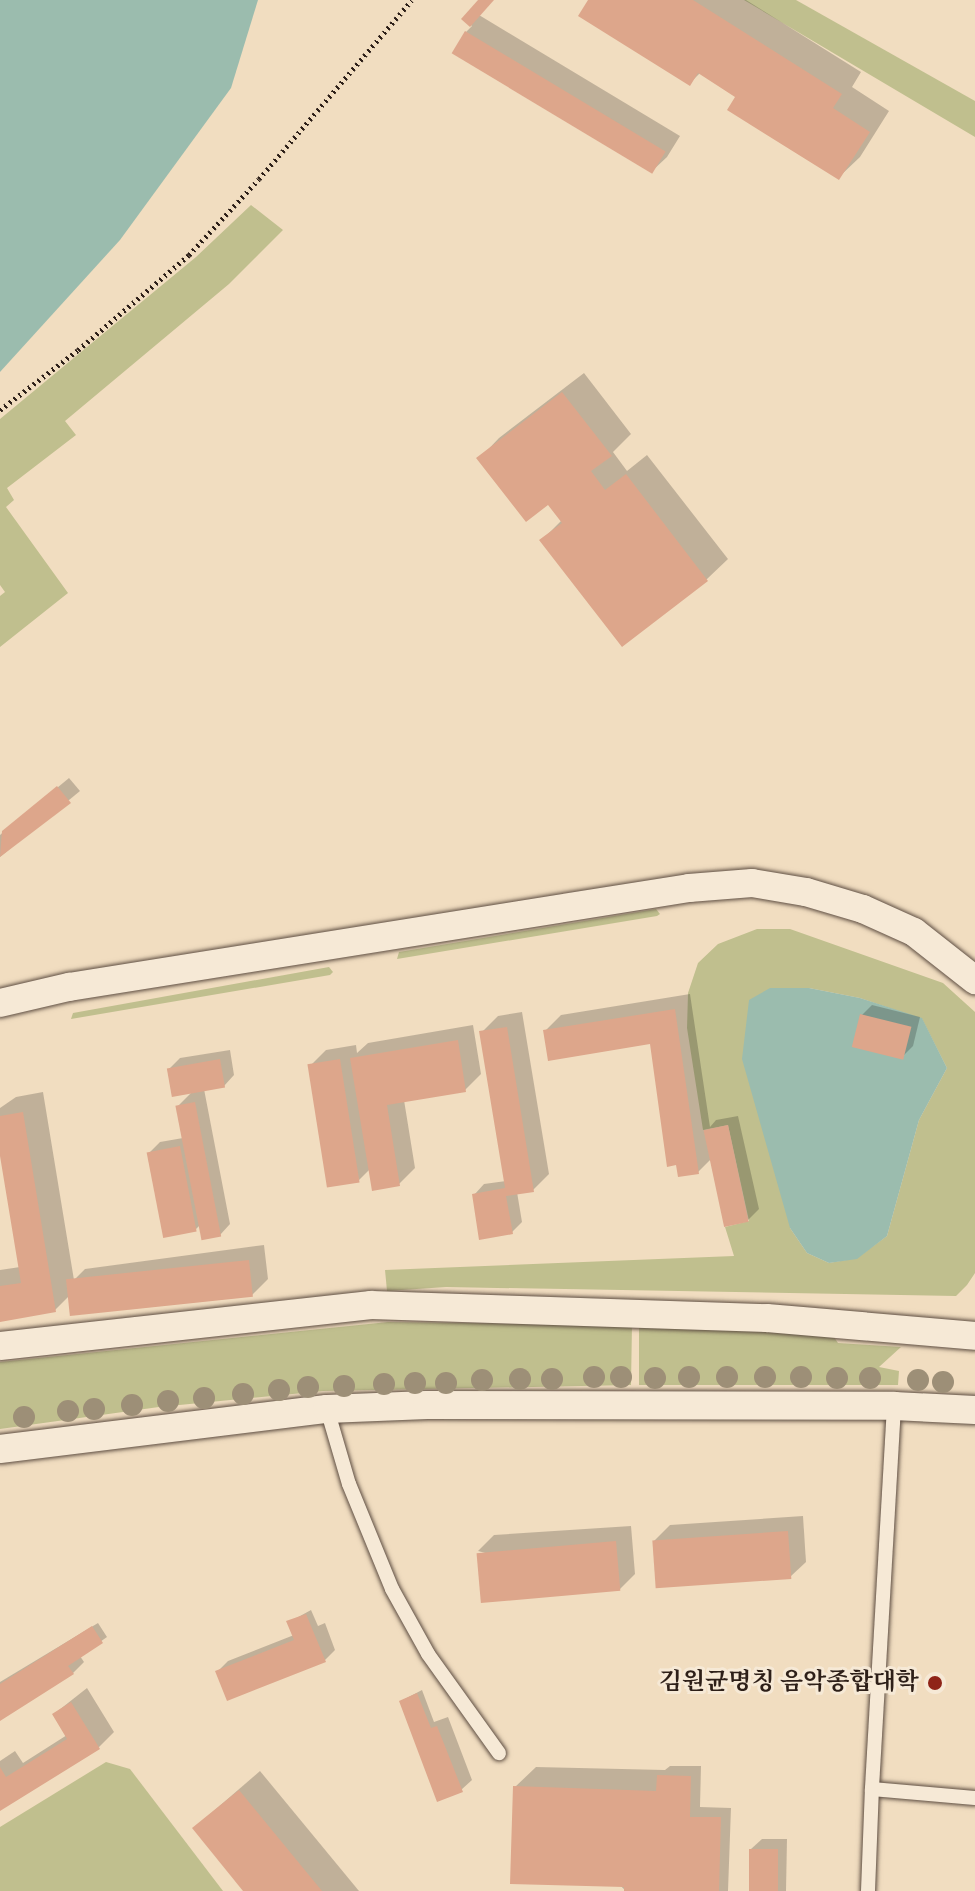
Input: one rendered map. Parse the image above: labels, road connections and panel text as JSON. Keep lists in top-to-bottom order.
{
  "places": ["김원균명칭 음악종합대학"]
}
